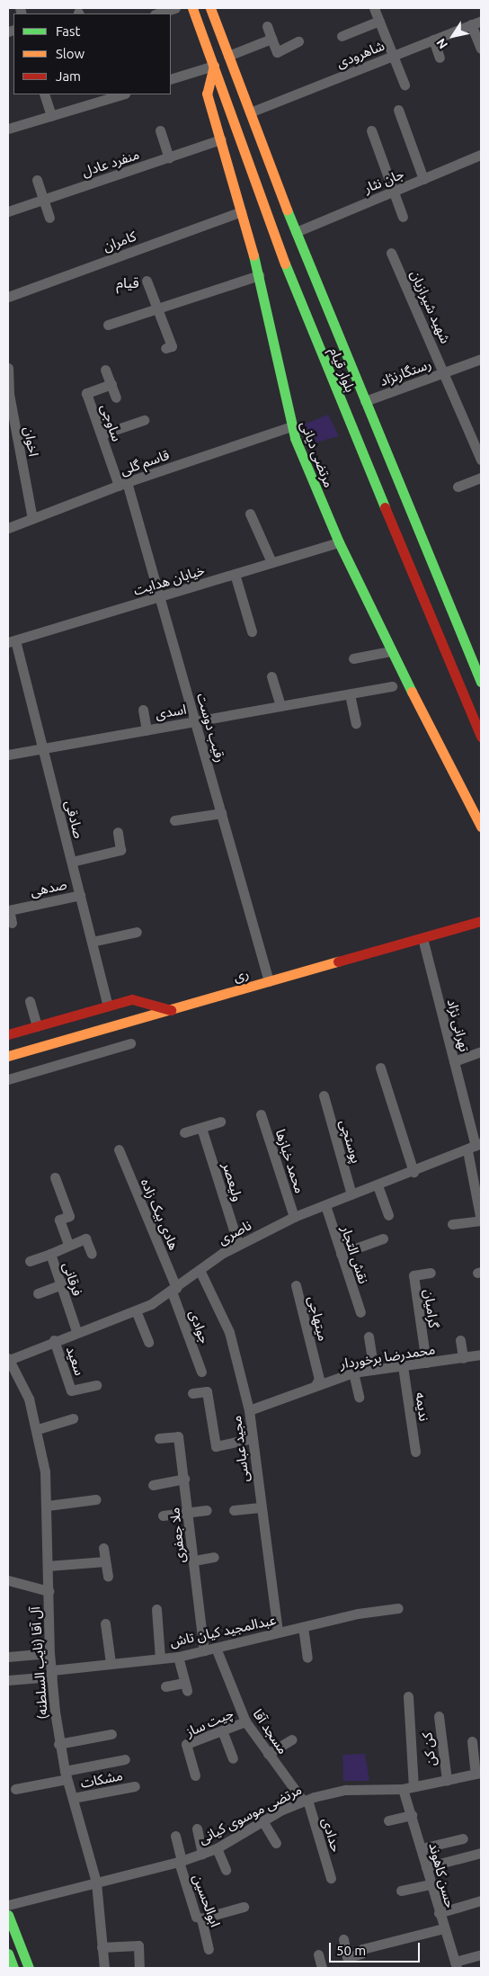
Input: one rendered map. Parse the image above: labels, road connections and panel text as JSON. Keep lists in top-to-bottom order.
{
  "streets": {
    "main road": ["بلوار قیام", "مرتضی دیانی", "ری"],
    "street": [
      "شاهرودی",
      "منفرد عادل",
      "جان نثار",
      "کامران",
      "شهید شیرازیان",
      "رستگارنژاد",
      "ساوجی",
      "اخوان",
      "قاسم گلی",
      "خیابان‌ هدایت",
      "اسدی",
      "رقیب دوست",
      "صادقی",
      "صدهی",
      "تهرانی نژاد",
      "پوستچی",
      "محمد خبازها",
      "ولیعصر",
      "هادی بیک زاده",
      "ناصری",
      "نقش التجار",
      "فرقانی",
      "گرامیان",
      "میتهاجی",
      "جوادی",
      "محمدرضا برخوردار",
      "سعید",
      "ندیمه",
      "مجید عباسی",
      "ملا جعفری",
      "عبدالمجید کیان تاش",
      "آل آقا (نایب السلطنه)",
      "چیت ساز",
      "مسجد آقا",
      "کن کن",
      "مشکات",
      "مرتضی موسوی کیانی",
      "حدادی",
      "حسن کاهوند",
      "ابوالحسین"
    ]
  },
  "crossings": [
    ["شاهرودی", "بلوار قیام"],
    ["منفرد عادل", "مرتضی دیانی"],
    ["جان نثار", "بلوار قیام"],
    ["کامران", "مرتضی دیانی"],
    ["شهید شیرازیان", "رستگارنژاد"],
    ["بلوار قیام", "رستگارنژاد"],
    ["بلوار قیام", "مرتضی دیانی"],
    ["ساوجی", "قاسم گلی"],
    ["ساوجی", "رقیب دوست"],
    ["اخوان", "قاسم گلی"],
    ["مرتضی دیانی", "قاسم گلی"],
    ["مرتضی دیانی", "خیابان‌ هدایت"],
    ["قاسم گلی", "رقیب دوست"],
    ["خیابان‌ هدایت", "رقیب دوست"],
    ["خیابان‌ هدایت", "صادقی"],
    ["اسدی", "رقیب دوست"],
    ["اسدی", "صادقی"],
    ["رقیب دوست", "ری"],
    ["صادقی", "صدهی"],
    ["ری", "تهرانی نژاد"],
    ["تهرانی نژاد", "ناصری"],
    ["پوستچی", "ناصری"],
    ["محمد خبازها", "ناصری"],
    ["ولیعصر", "ناصری"],
    ["هادی بیک زاده", "ناصری"],
    ["هادی بیک زاده", "جوادی"],
    ["ناصری", "نقش التجار"],
    ["ناصری", "فرقانی"],
    ["ناصری", "جوادی"],
    ["ناصری", "سعید"],
    ["ناصری", "مجید عباسی"],
    ["ناصری", "آل آقا (نایب السلطنه)"],
    ["گرامیان", "محمدرضا برخوردار"],
    ["میتهاجی", "محمدرضا برخوردار"],
    ["محمدرضا برخوردار", "ندیمه"],
    ["محمدرضا برخوردار", "مجید عباسی"],
    ["مجید عباسی", "عبدالمجید کیان تاش"],
    ["ملا جعفری", "عبدالمجید کیان تاش"],
    ["عبدالمجید کیان تاش", "آل آقا (نایب السلطنه)"],
    ["عبدالمجید کیان تاش", "مسجد آقا"],
    ["آل آقا (نایب السلطنه)", "مشکات"],
    ["آل آقا (نایب السلطنه)", "مرتضی موسوی کیانی"],
    ["چیت ساز", "مسجد آقا"],
    ["مسجد آقا", "مرتضی موسوی کیانی"],
    ["مسجد آقا", "حدادی"],
    ["کن کن", "مرتضی موسوی کیانی"],
    ["مرتضی موسوی کیانی", "حدادی"],
    ["مرتضی موسوی کیانی", "حسن کاهوند"],
    ["مرتضی موسوی کیانی", "ابوالحسین"]
  ],
  "districts": ["قیام"],
  "legend": ["Fast", "Slow", "Jam"],
  "scale_bar": "50 m",
  "north": "bottom left"
}
